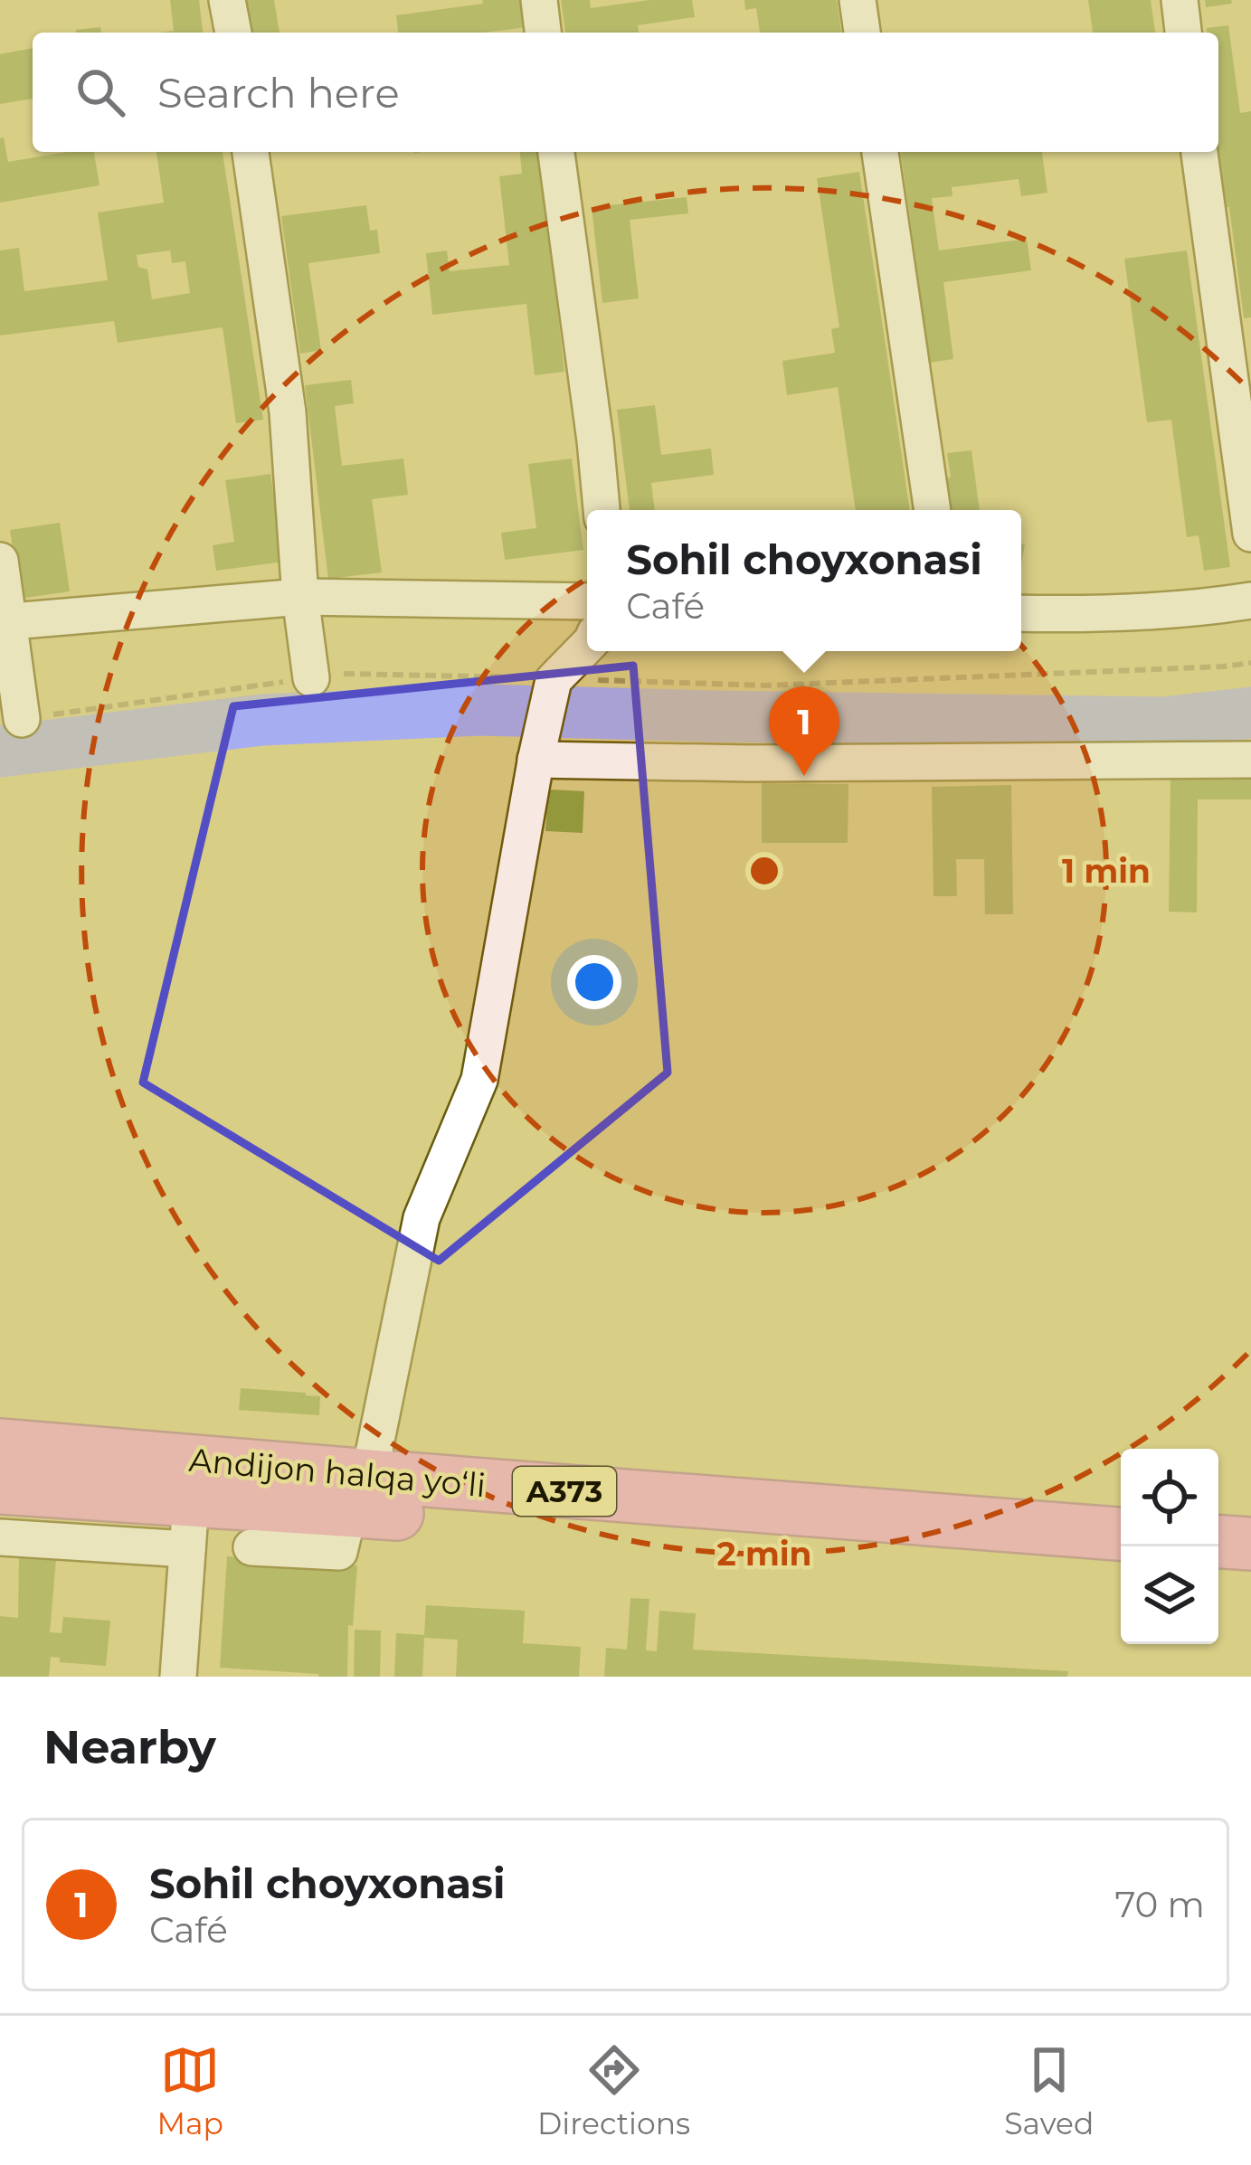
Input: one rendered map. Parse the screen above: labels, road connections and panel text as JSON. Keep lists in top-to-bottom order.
{
  "streets": {
    "highway": ["Andijon halqa yo‘li", "A373"]
  },
  "page": {
    "search": "Search here",
    "popup": ["Sohil choyxonasi", "Café"],
    "pins": "1",
    "heading": "Nearby",
    "list": [
      {
        "mark": "1",
        "name": "Sohil choyxonasi",
        "note": "Café",
        "value": "70 m"
      }
    ],
    "nav": ["Map", "Directions", "Saved"]
  },
  "rings": ["1 min", "2 min"]
}
